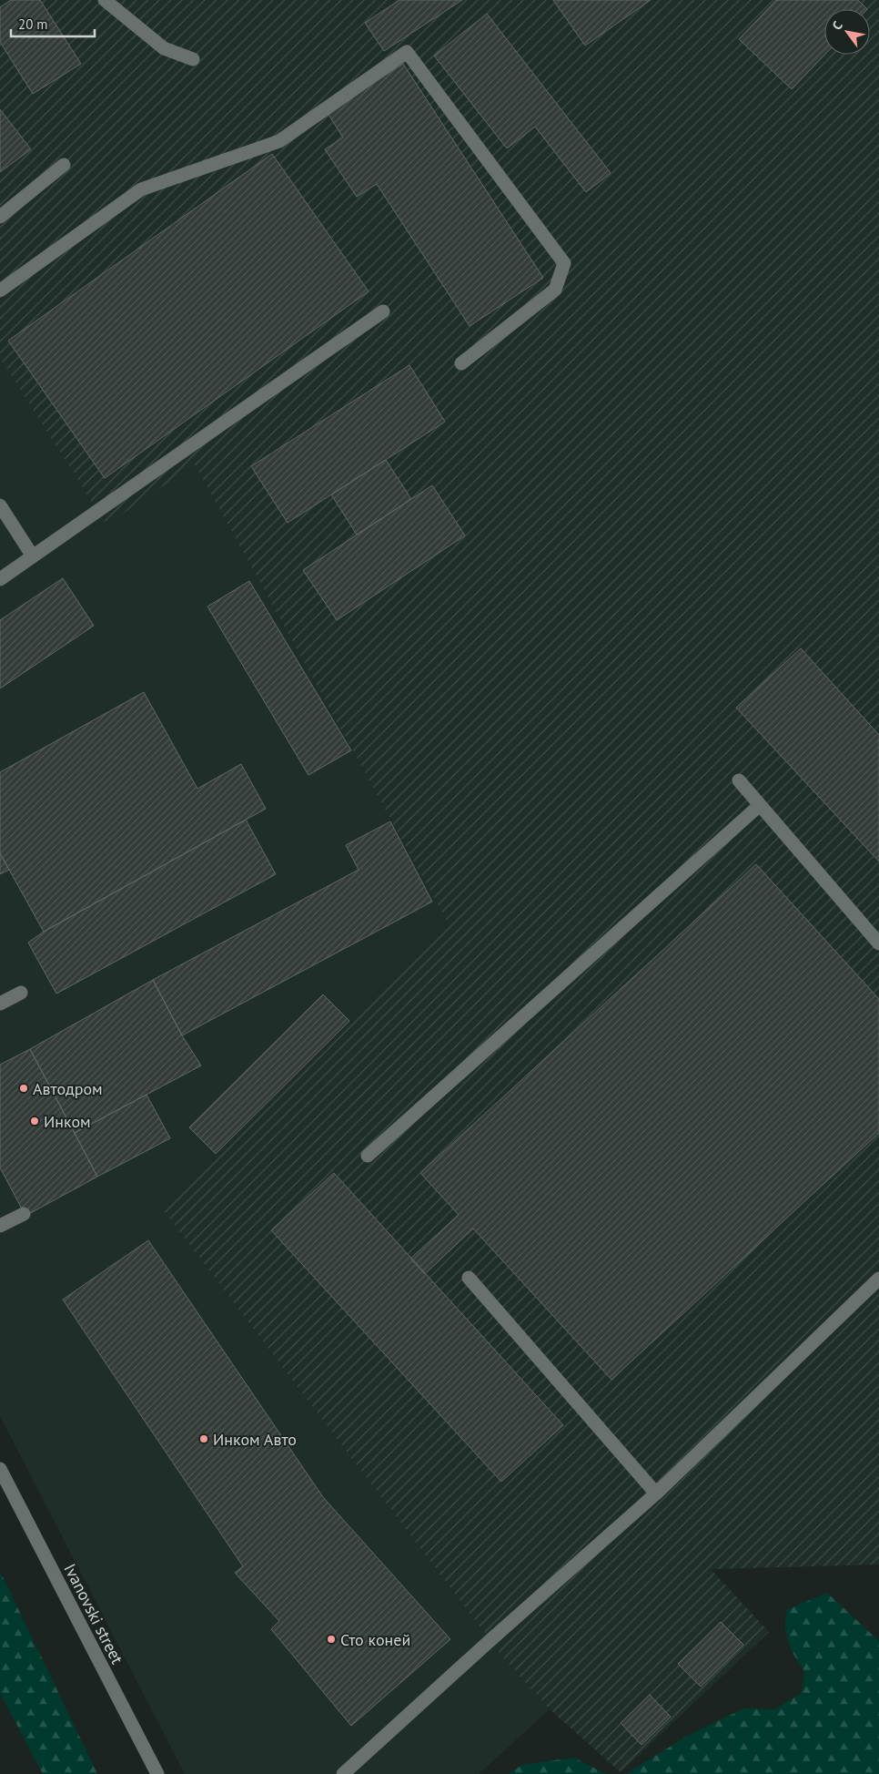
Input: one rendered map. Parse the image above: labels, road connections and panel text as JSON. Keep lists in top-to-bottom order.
{
  "streets": {
    "main road": ["Ivanovski street"]
  },
  "places": [
    "Автодром",
    "Инком",
    "Инком Авто",
    "Сто коней"
  ],
  "scale_bar": "20 m",
  "north": "top left"
}
